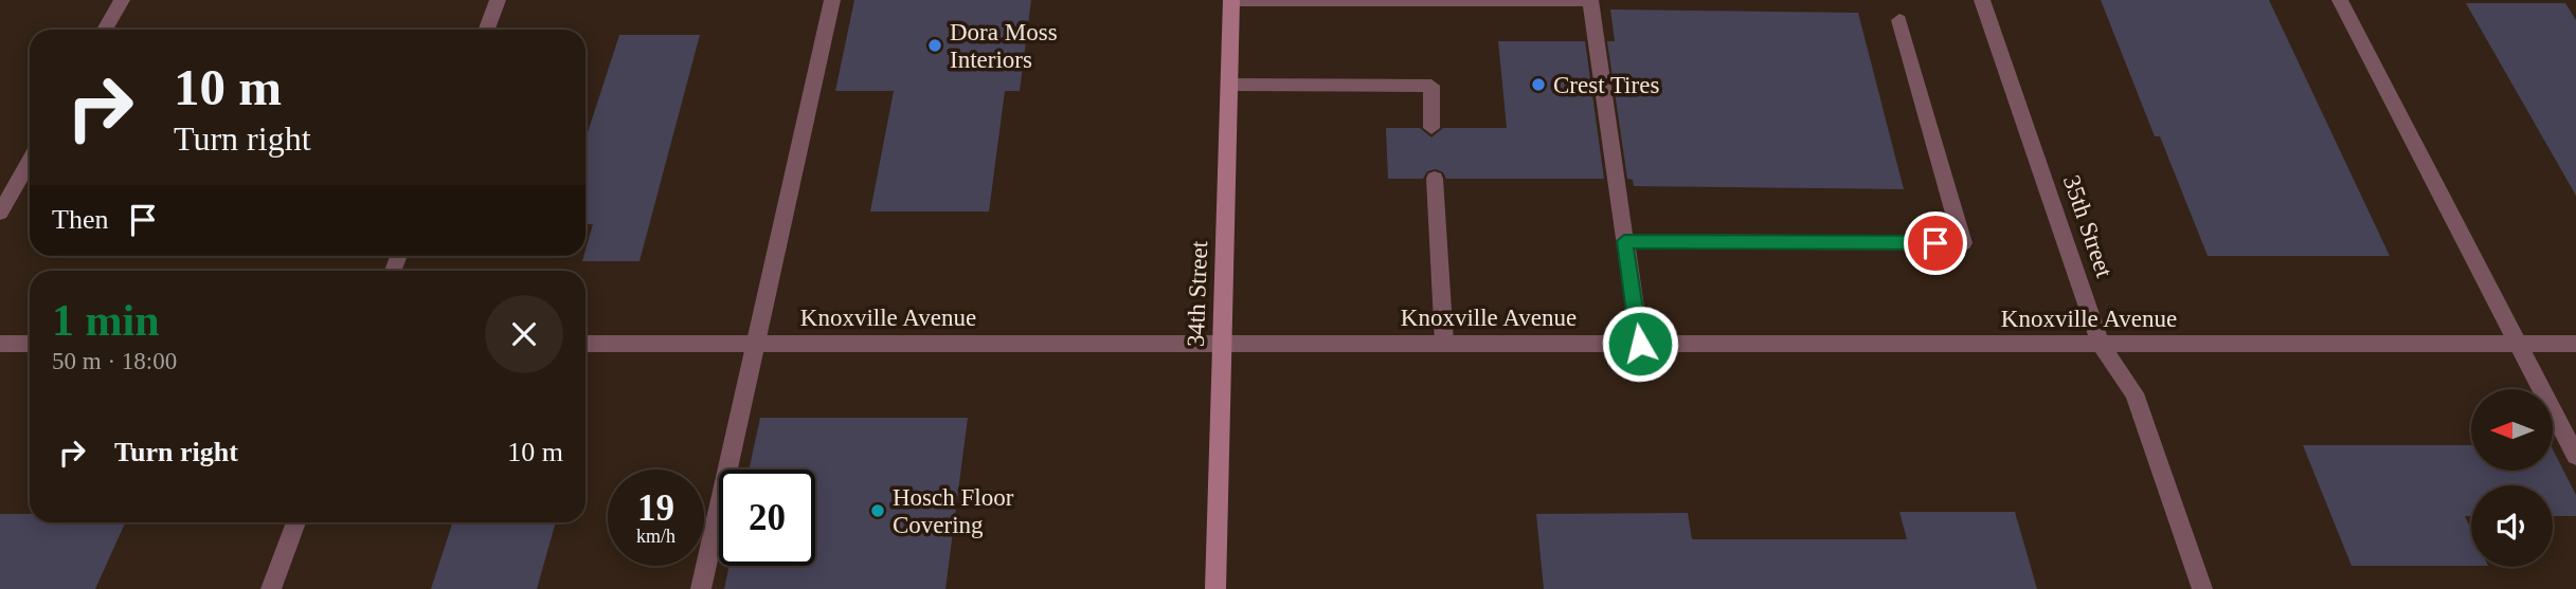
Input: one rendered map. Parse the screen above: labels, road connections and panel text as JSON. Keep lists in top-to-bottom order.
{
  "streets": {
    "main road": ["34th Street"],
    "street": ["35th Street", "Knoxville Avenue"]
  },
  "crossings": [
    ["35th Street", "Knoxville Avenue"],
    ["34th Street", "Knoxville Avenue"]
  ],
  "places": ["Dora Moss Interiors", "Crest Tires", "Hosch Floor Covering"],
  "north": "left",
  "page": {
    "turn": ["10 m", "Turn right"],
    "then": "Then",
    "heading": ["1 min", "50 m · 18:00"],
    "list": [
      {
        "name": "Turn right",
        "value": "10 m"
      }
    ],
    "speed": "19 km/h",
    "limit": "20"
  }
}
